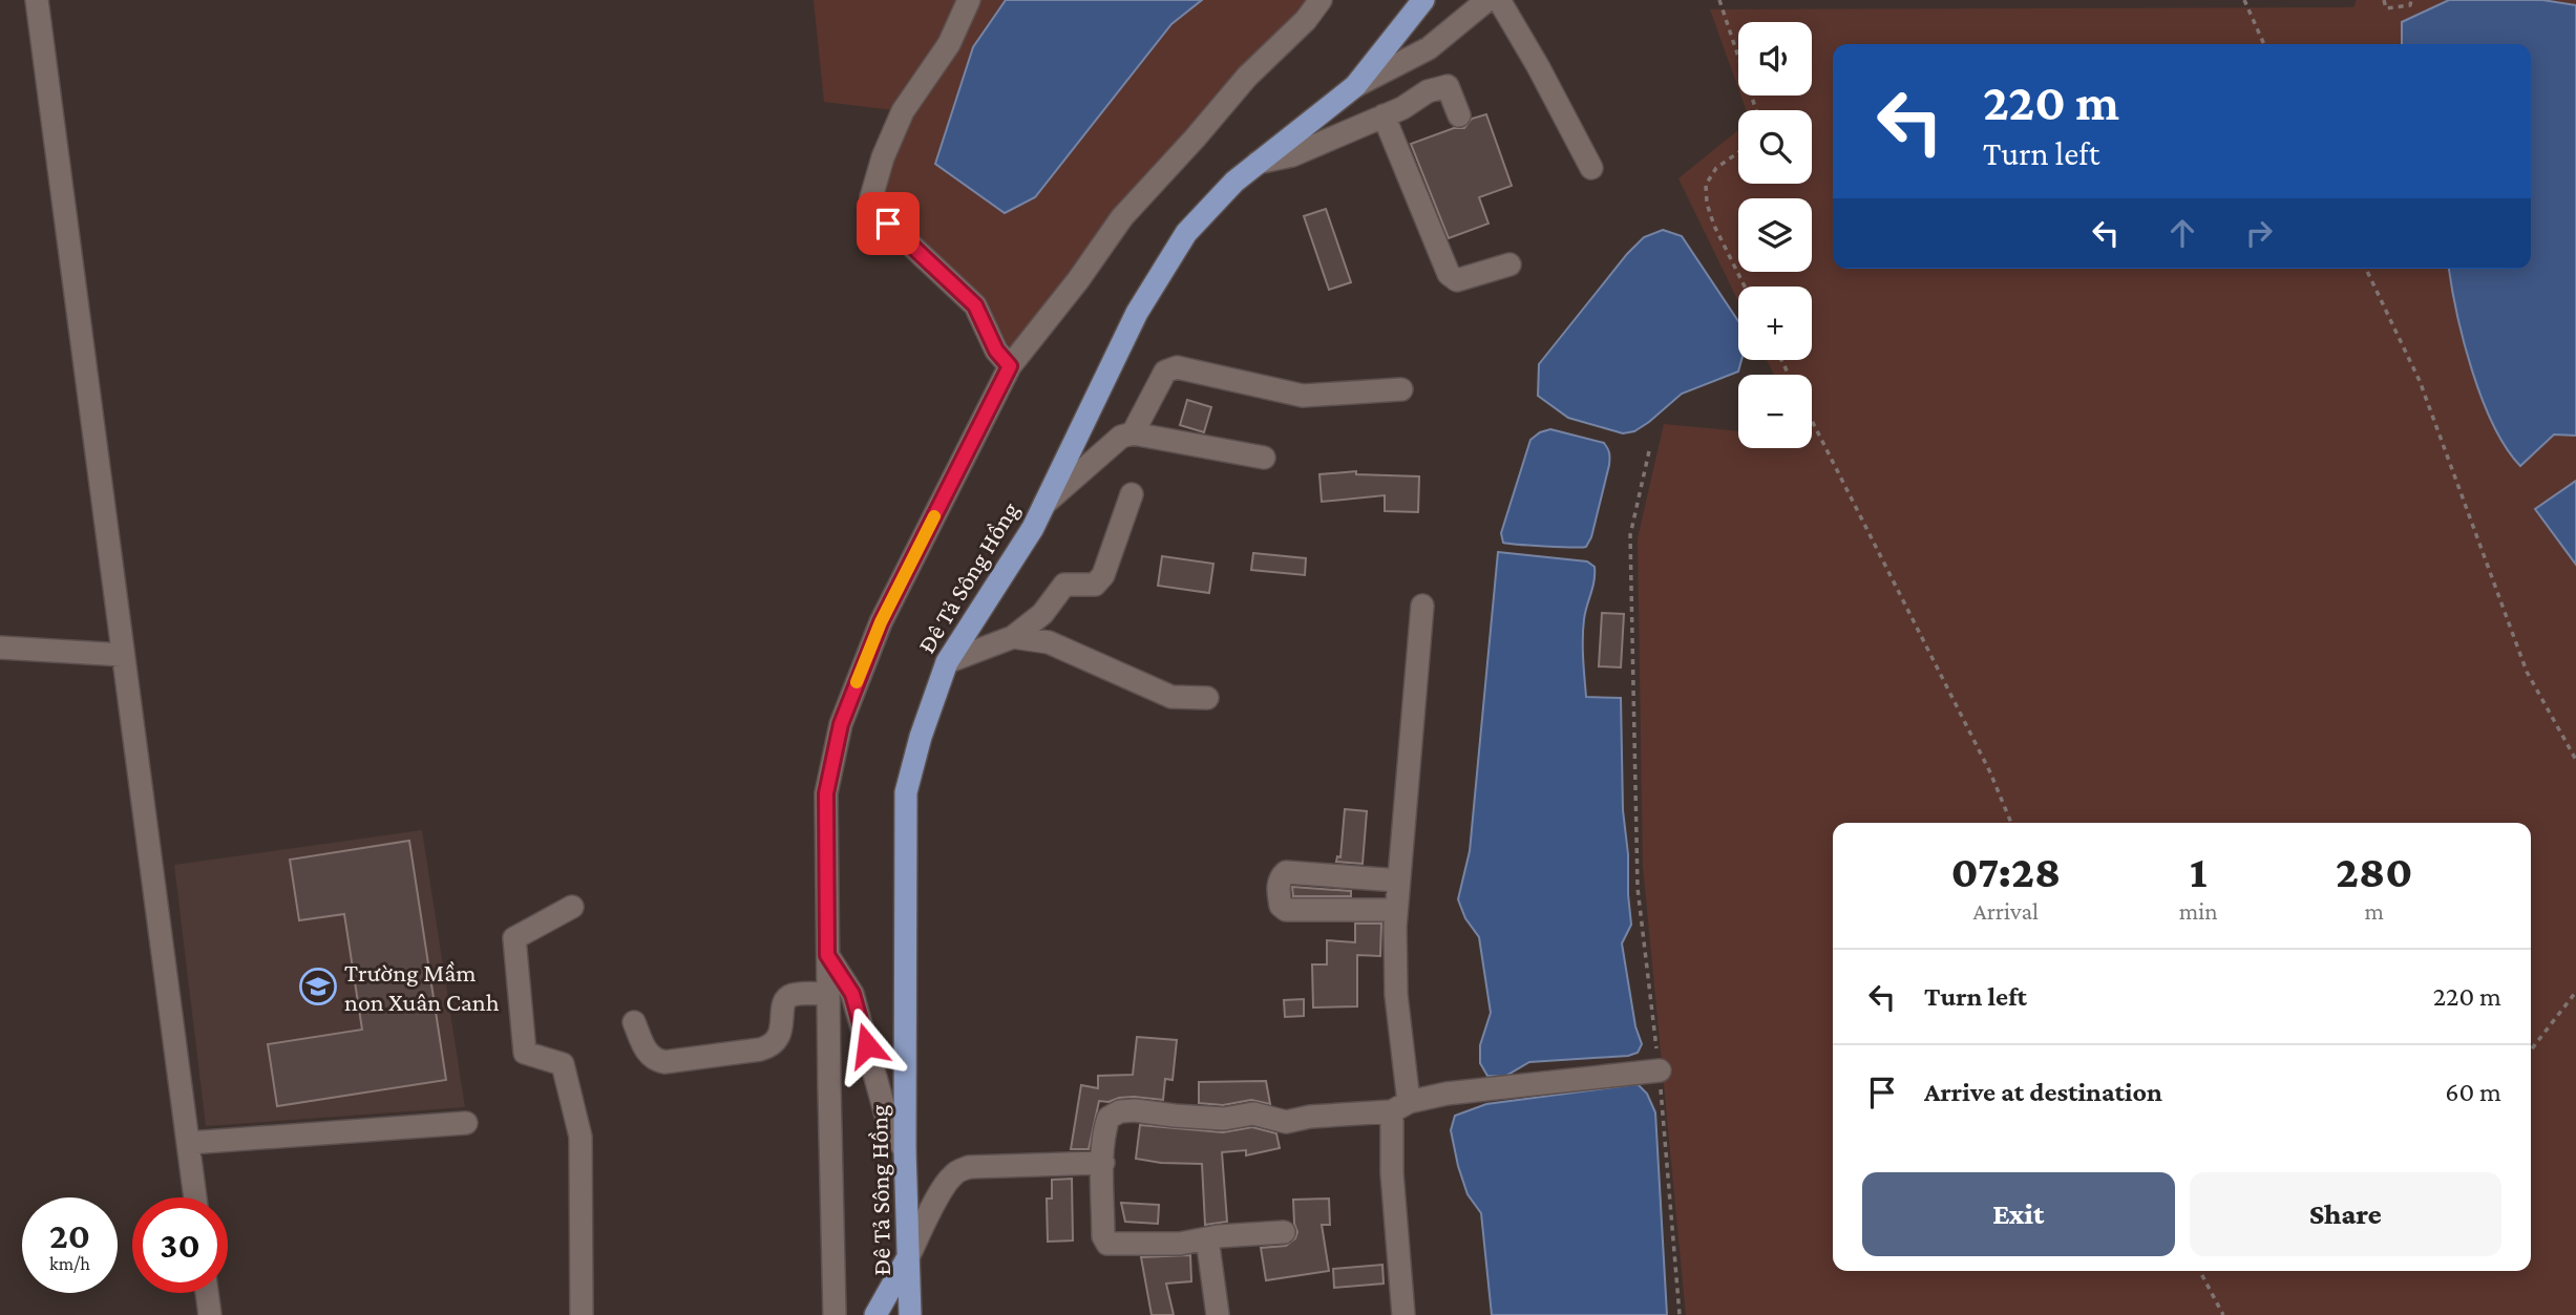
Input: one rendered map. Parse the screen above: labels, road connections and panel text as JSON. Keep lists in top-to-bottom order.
{
  "streets": {
    "main road": ["Đê Tả Sông Hồng"]
  },
  "places": {
    "school or university": ["Trường Mầm non Xuân Canh"]
  },
  "page": {
    "map_buttons": ["+", "−"],
    "turn": ["220 m", "Turn left"],
    "eta": [
      "07:28",
      "Arrival",
      "1",
      "min",
      "280",
      "m"
    ],
    "list": [
      {
        "name": "Turn left",
        "value": "220 m"
      },
      {
        "name": "Arrive at destination",
        "value": "60 m"
      }
    ],
    "buttons": ["Exit", "Share"],
    "speed": "20 km/h",
    "limit": "30"
  }
}
